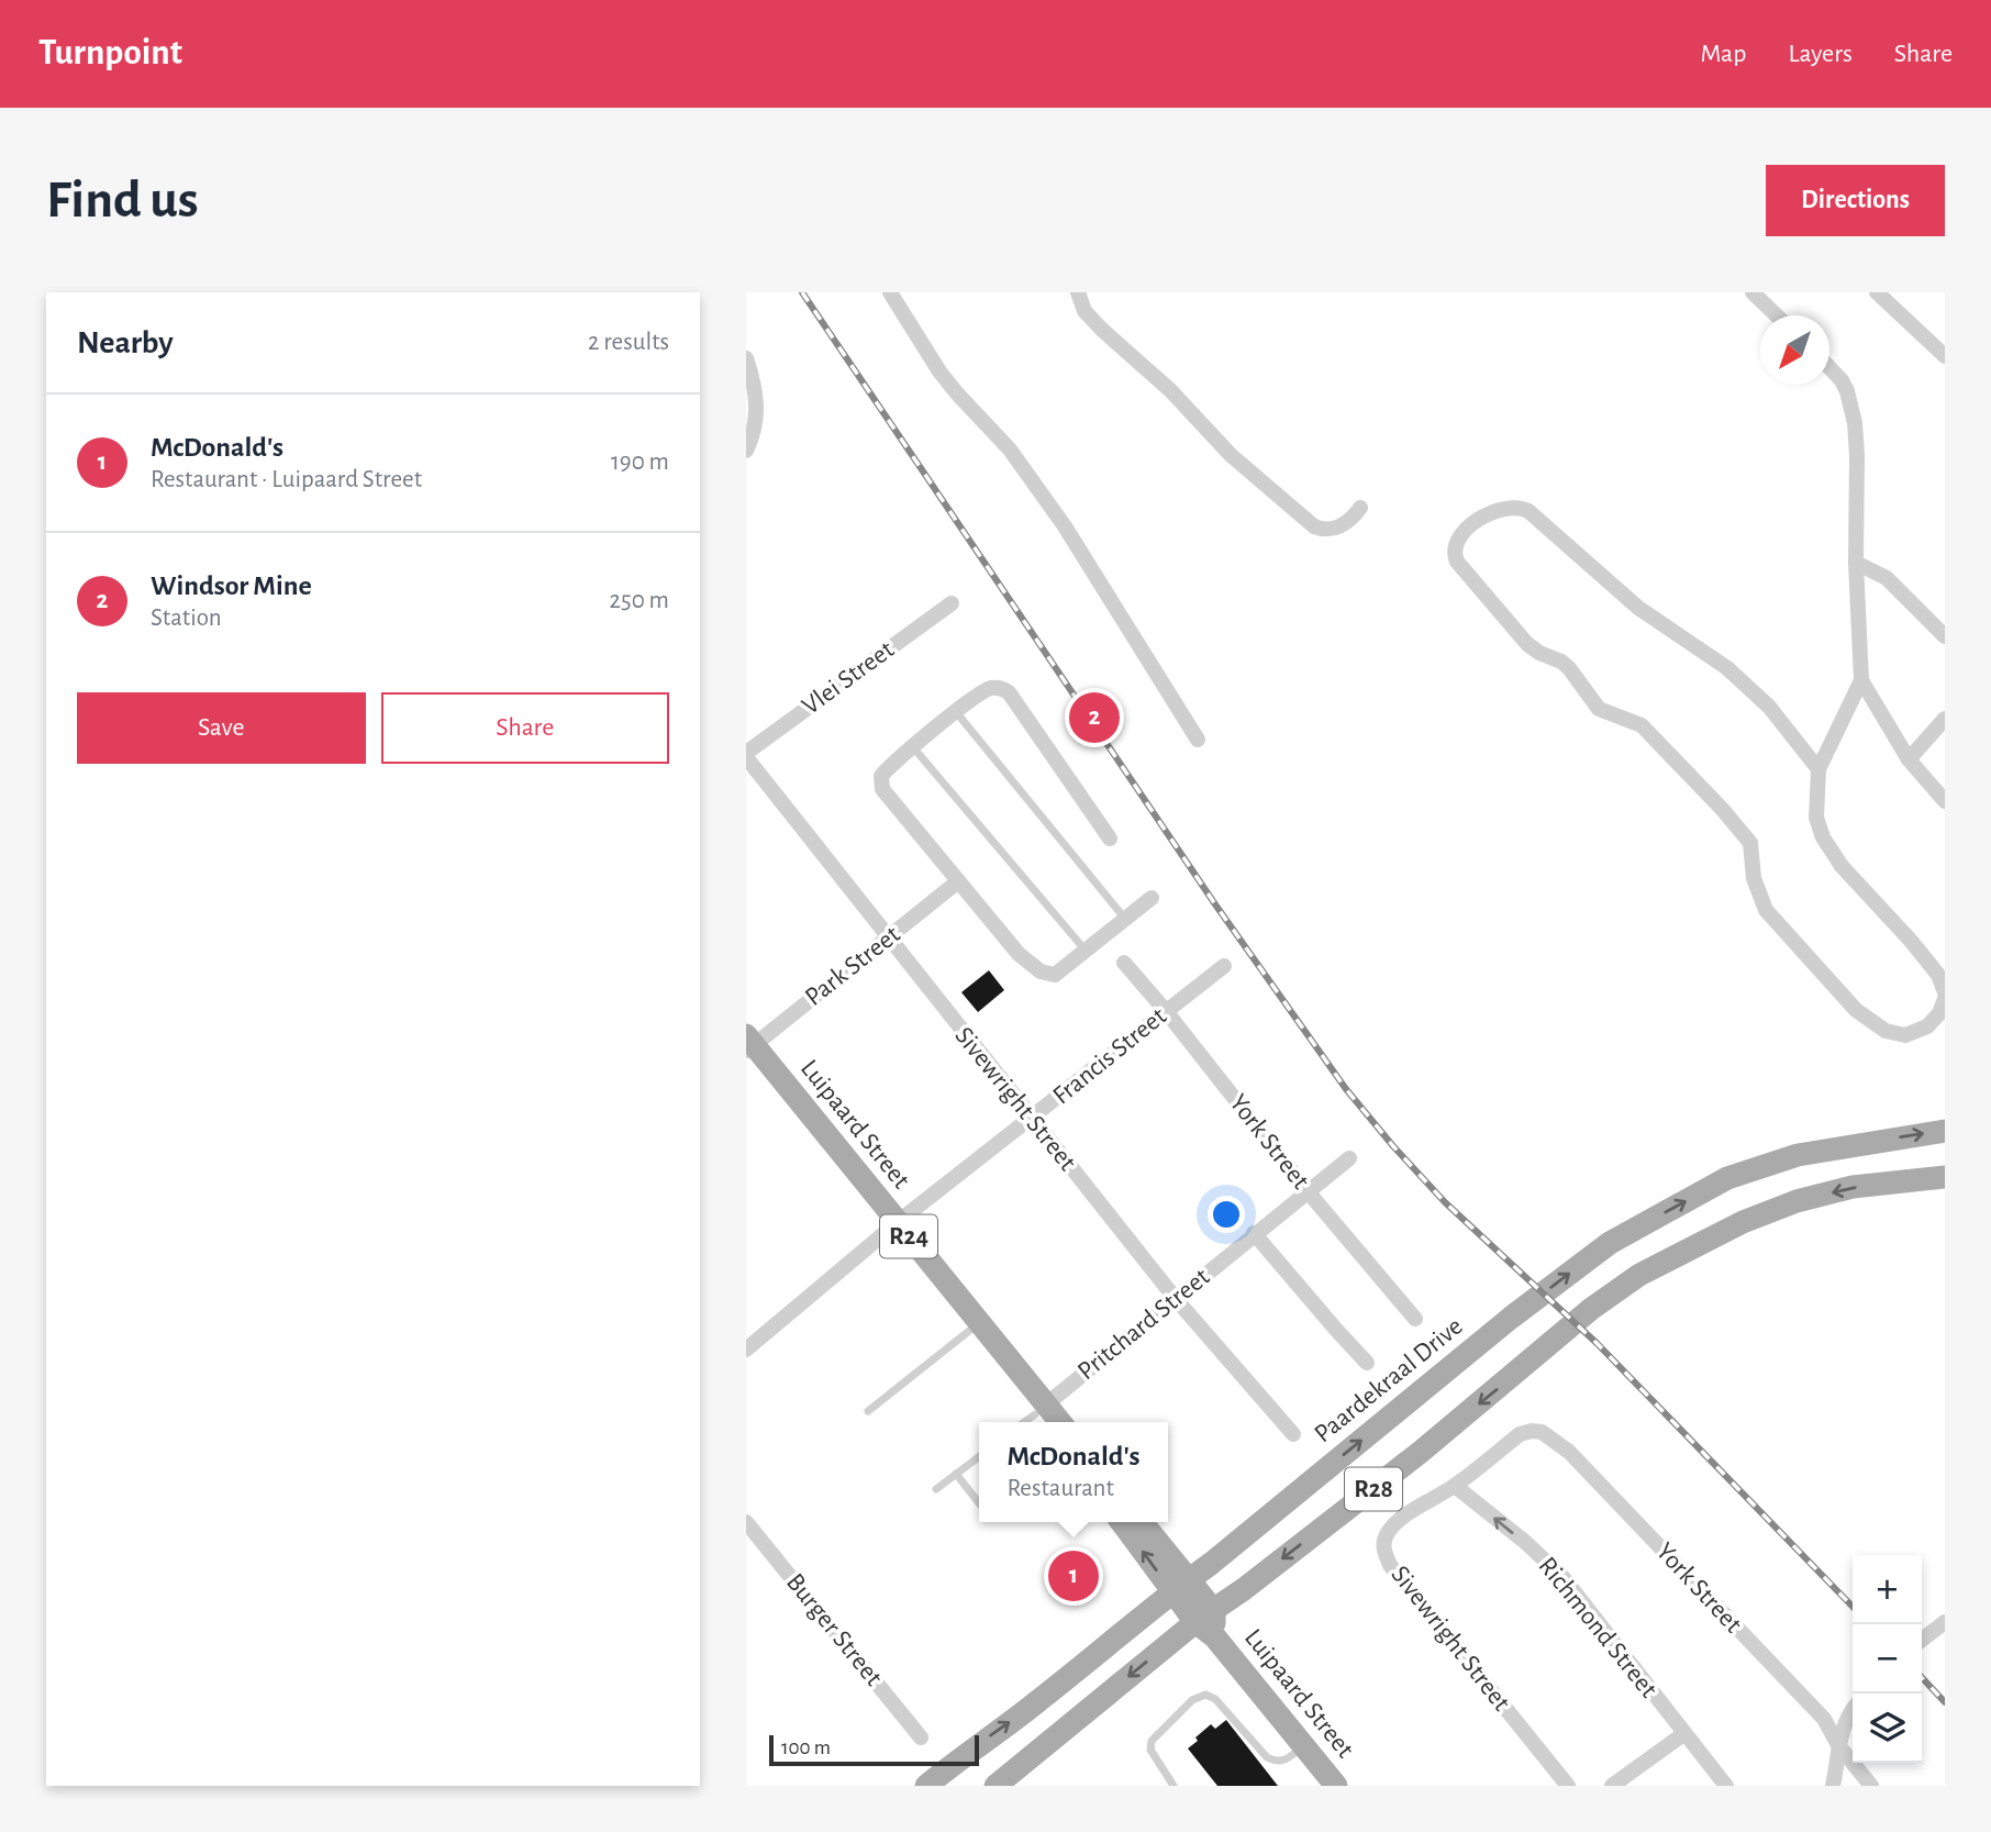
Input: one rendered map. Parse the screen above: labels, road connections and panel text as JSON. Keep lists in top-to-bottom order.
{
  "streets": {
    "main road": [
      "Luipaard Street",
      "R24",
      "Paardekraal Drive",
      "R28"
    ],
    "street": [
      "Vlei Street",
      "Park Street",
      "Francis Street",
      "Sivewright Street",
      "York Street",
      "Pritchard Street",
      "Richmond Street",
      "Burger Street"
    ]
  },
  "crossings": [
    ["Vlei Street", "Sivewright Street"],
    ["Park Street", "Sivewright Street"],
    ["Park Street", "Luipaard Street"],
    ["Francis Street", "Sivewright Street"],
    ["Francis Street", "Luipaard Street"],
    ["Francis Street", "York Street"],
    ["Sivewright Street", "York Street"],
    ["Sivewright Street", "Pritchard Street"],
    ["Sivewright Street", "Richmond Street"],
    ["Luipaard Street", "Pritchard Street"],
    ["Luipaard Street", "Paardekraal Drive"],
    ["Luipaard Street", "R28"],
    ["York Street", "Pritchard Street"]
  ],
  "one_way": ["Richmond Street"],
  "scale_bar": "100 m",
  "north": "bottom left",
  "page": {
    "header": "Turnpoint",
    "nav": ["Map", "Layers", "Share"],
    "buttons": [
      "Directions",
      ["Save", "Share"]
    ],
    "title": "Find us",
    "heading": ["Nearby", "2 results"],
    "list": [
      {
        "mark": "1",
        "name": "McDonald's",
        "note": "Restaurant · Luipaard Street",
        "value": "190 m"
      },
      {
        "mark": "2",
        "name": "Windsor Mine",
        "note": "Station",
        "value": "250 m"
      }
    ],
    "pins": ["2", "1"],
    "popup": ["McDonald's", "Restaurant"],
    "map_buttons": ["+", "−"],
    "scale": "100 m"
  }
}
